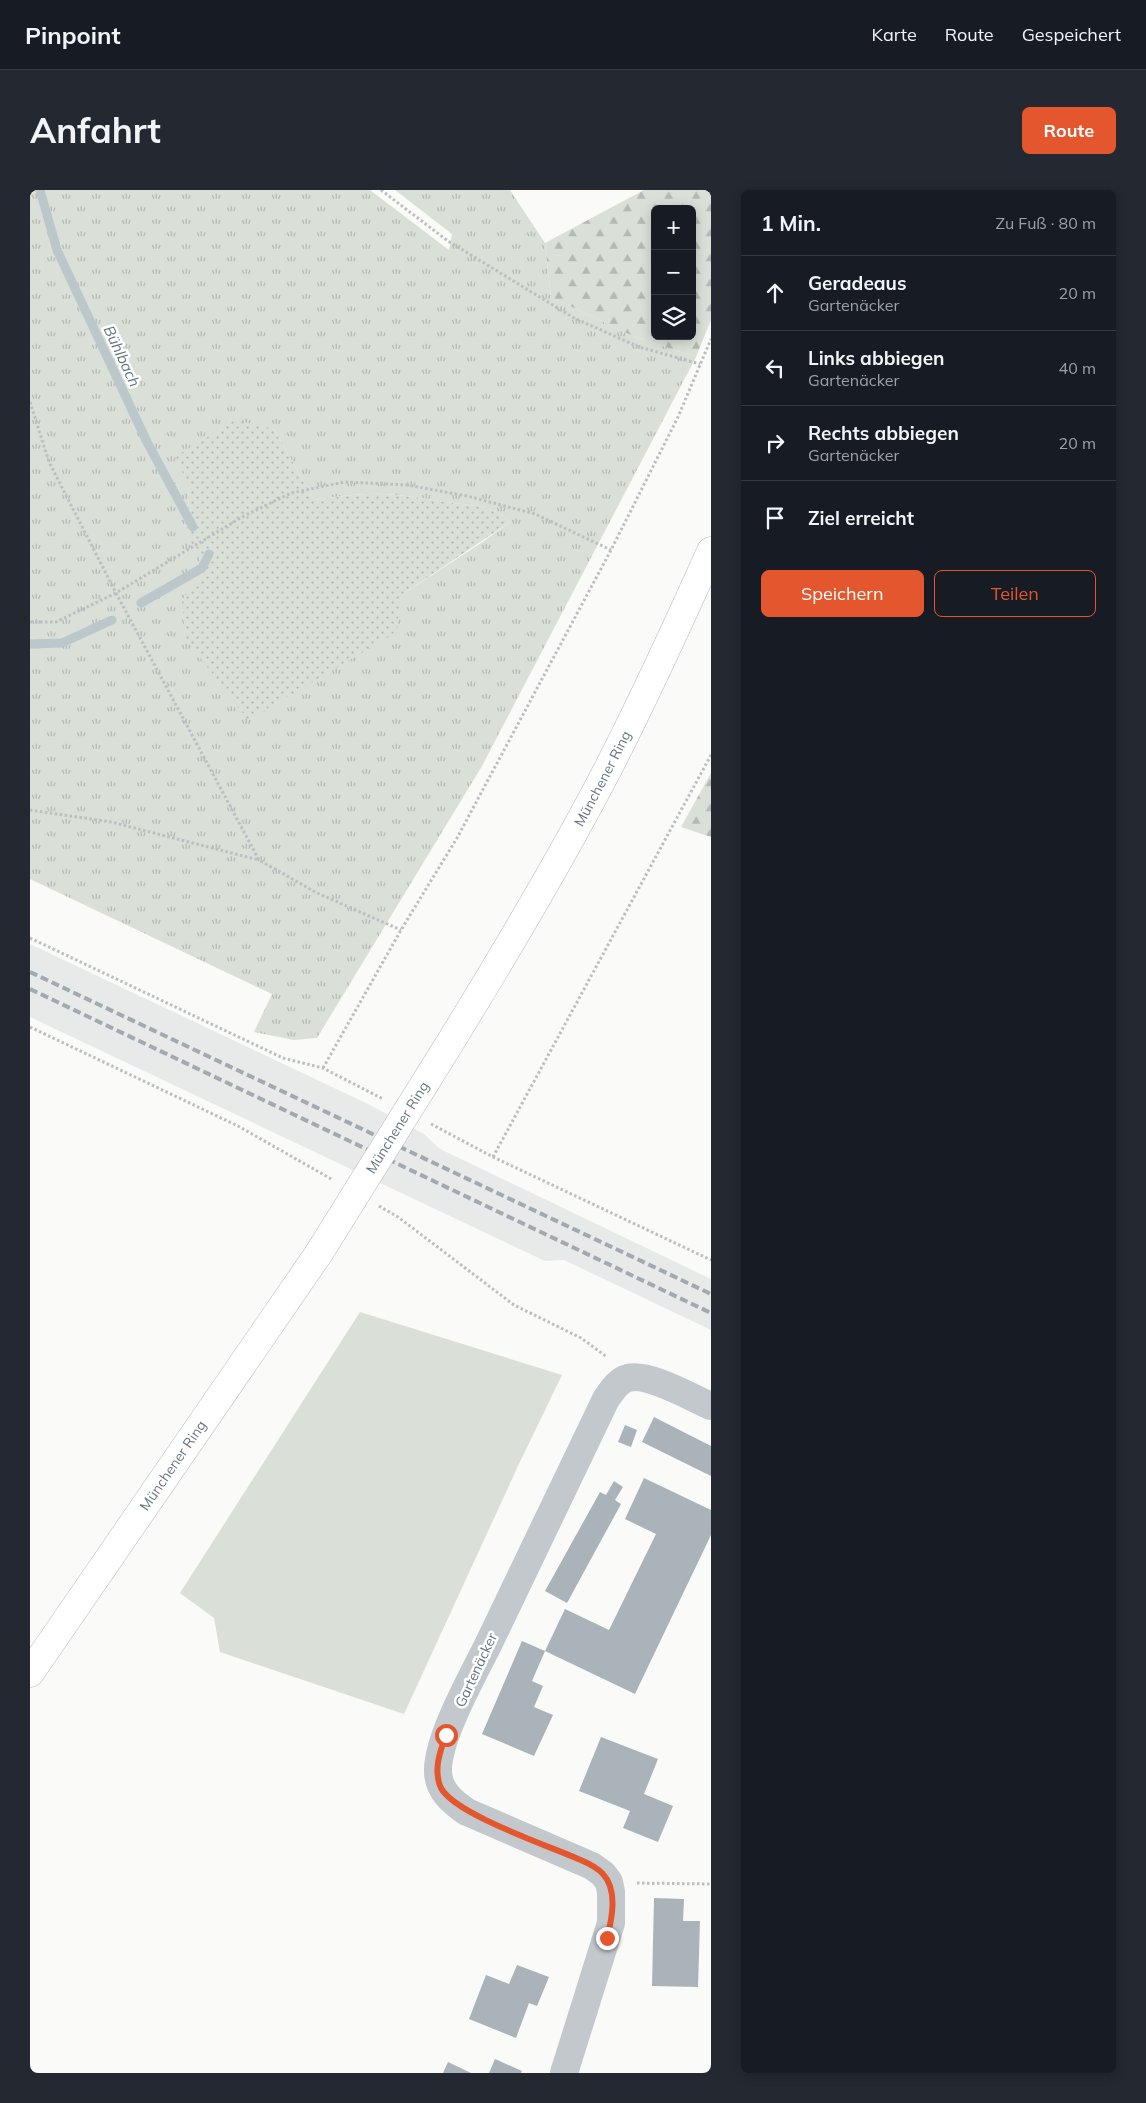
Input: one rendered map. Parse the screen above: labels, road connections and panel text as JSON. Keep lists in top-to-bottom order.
{
  "streets": {
    "main road": ["Münchener Ring"],
    "street": ["Gartenäcker"]
  },
  "water": ["Bühlbach"],
  "page": {
    "header": "Pinpoint",
    "nav": ["Karte", "Route", "Gespeichert"],
    "buttons": [
      "Route",
      ["Speichern", "Teilen"]
    ],
    "title": "Anfahrt",
    "heading": ["1 Min.", "Zu Fuß · 80 m"],
    "map_buttons": ["+", "−"],
    "list": [
      ["Geradeaus", "Gartenäcker", "20 m"],
      ["Links abbiegen", "Gartenäcker", "40 m"],
      ["Rechts abbiegen", "Gartenäcker", "20 m"],
      "Ziel erreicht"
    ]
  }
}
